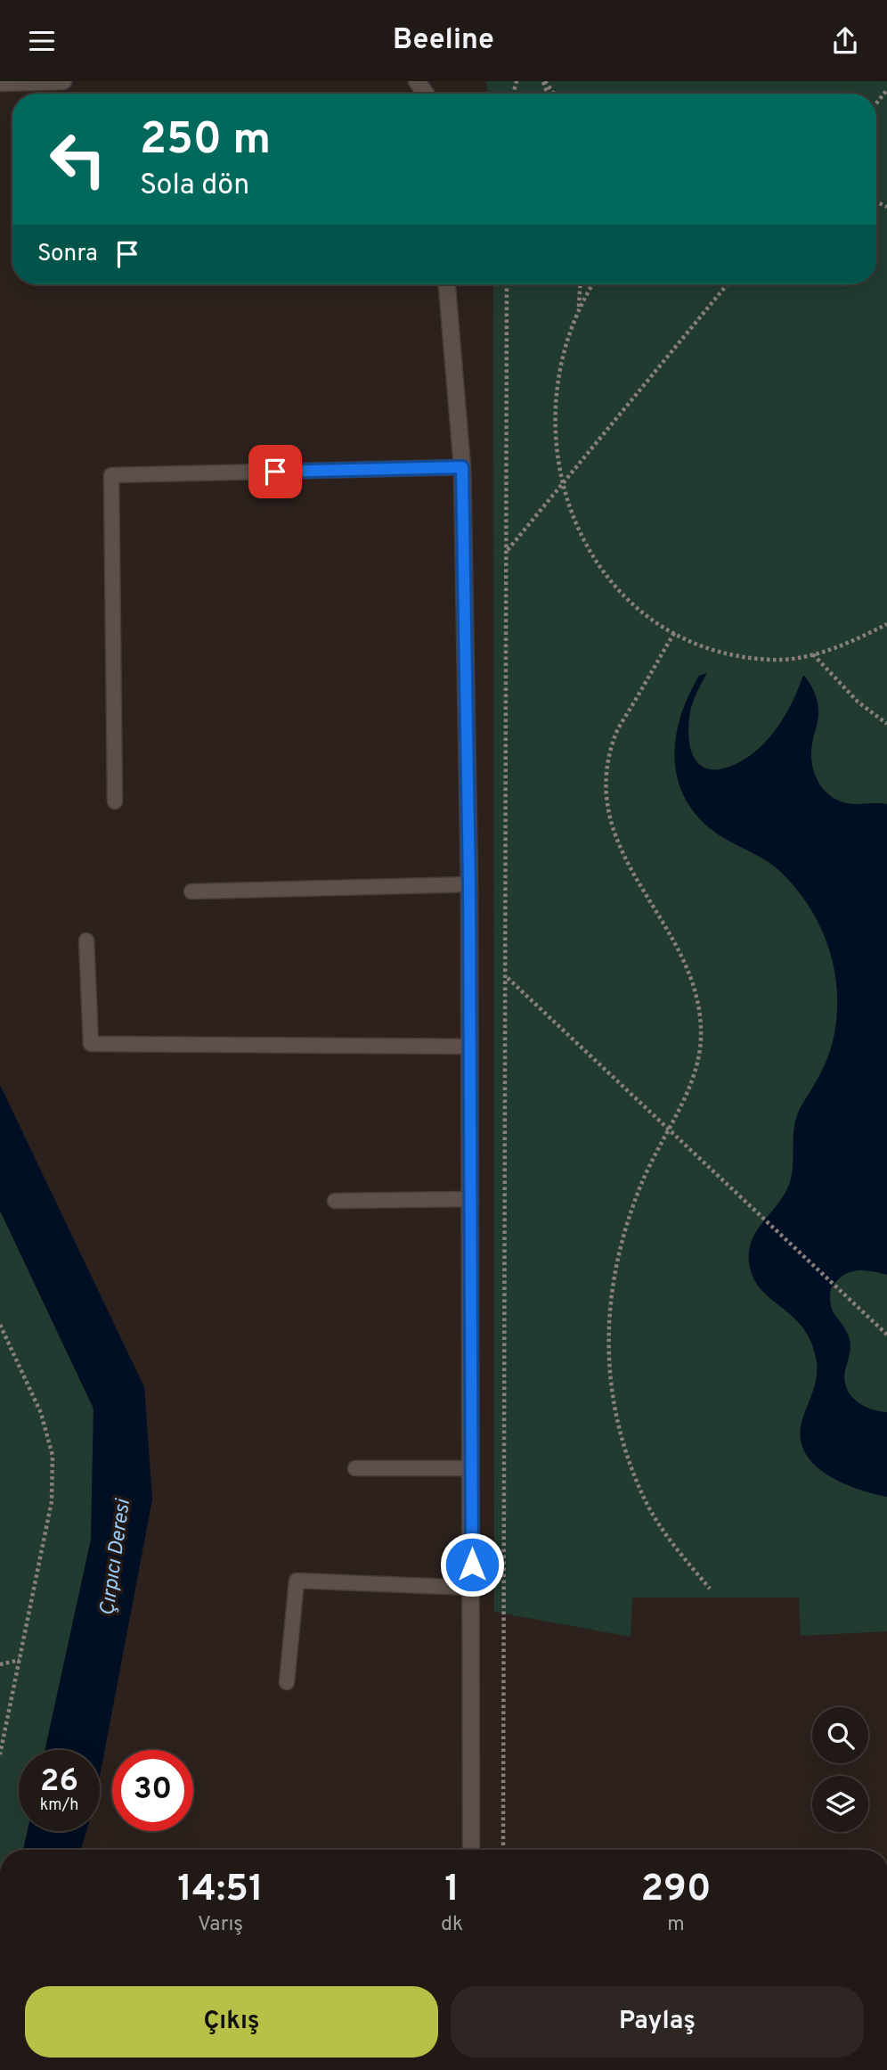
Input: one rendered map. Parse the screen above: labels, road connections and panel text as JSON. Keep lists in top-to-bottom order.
{
  "water": ["Çırpıcı Deresi"],
  "page": {
    "header": "Beeline",
    "turn": ["250 m", "Sola dön"],
    "then": "Sonra",
    "speed": "26 km/h",
    "limit": "30",
    "eta": [
      "14:51",
      "Varış",
      "1",
      "dk",
      "290",
      "m"
    ],
    "buttons": ["Çıkış", "Paylaş"]
  }
}
